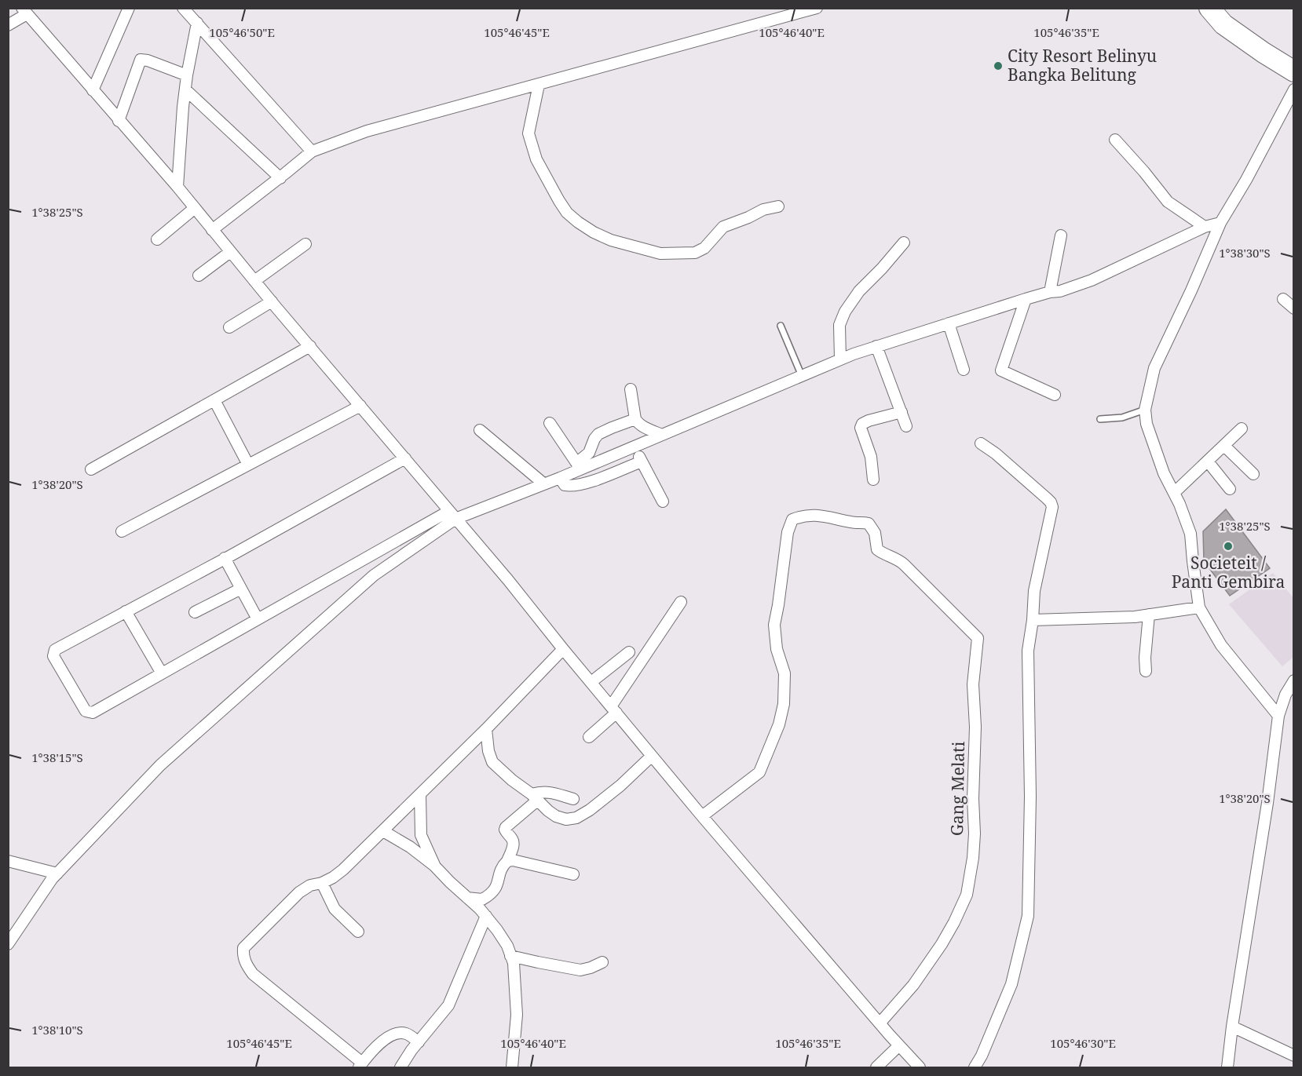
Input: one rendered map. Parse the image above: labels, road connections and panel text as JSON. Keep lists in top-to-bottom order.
{
  "streets": {
    "street": ["Gang Melati"]
  },
  "places": ["City Resort Belinyu Bangka Belitung", "Societeit / Panti Gembira"],
  "coordinates": [
    "105°46'50\"E",
    "105°46'45\"E",
    "105°46'40\"E",
    "105°46'35\"E",
    "1°38'25\"S",
    "1°38'30\"S",
    "1°38'20\"S",
    "1°38'15\"S",
    "1°38'10\"S",
    "105°46'30\"E"
  ]
}
